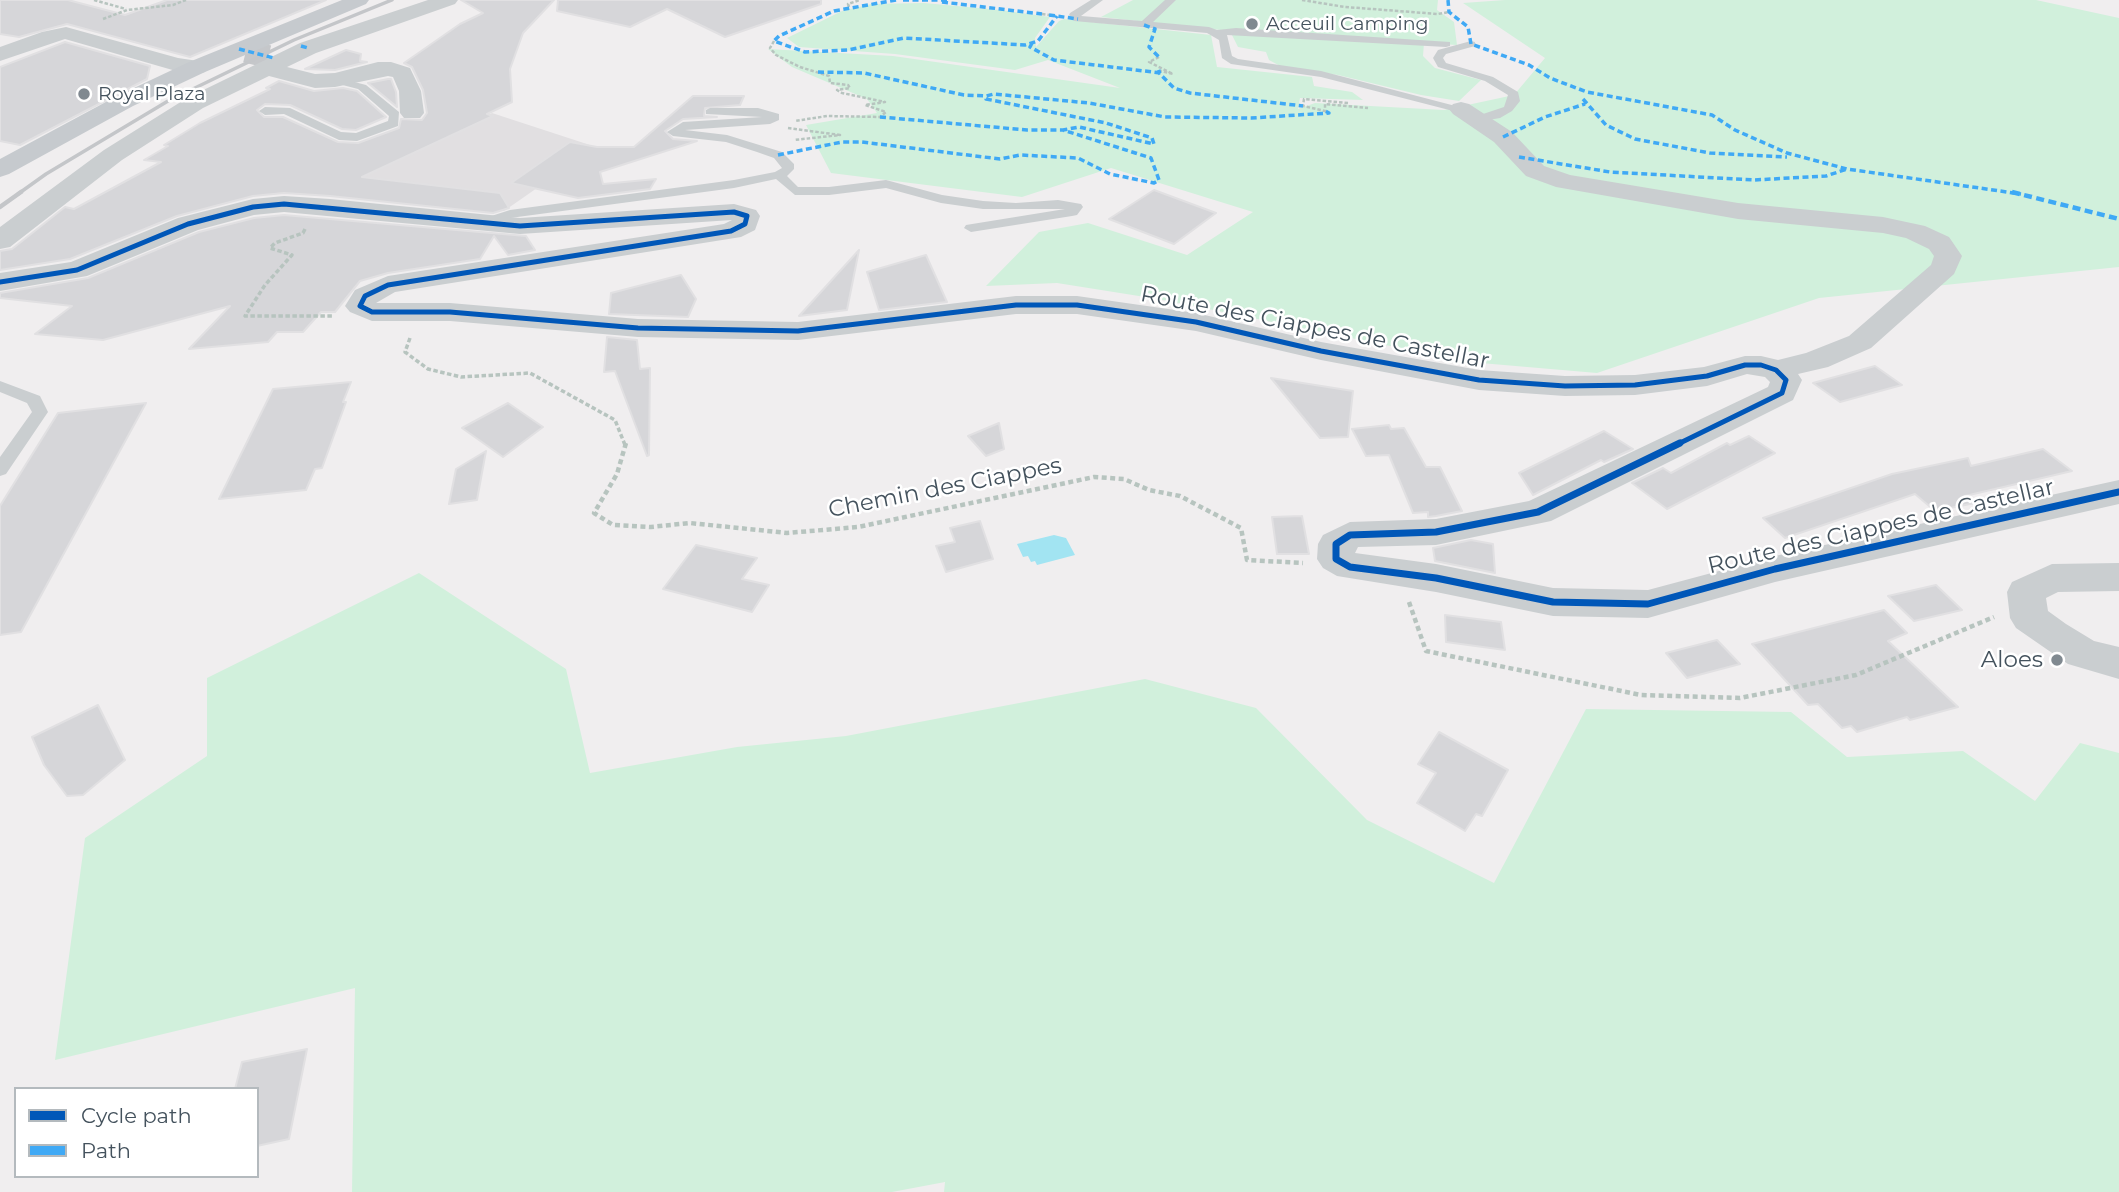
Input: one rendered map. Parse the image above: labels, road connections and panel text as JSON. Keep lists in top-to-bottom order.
{
  "streets": {
    "street": ["Route des Ciappes de Castellar"],
    "path": ["Chemin des Ciappes"]
  },
  "crossings": [
    ["Route des Ciappes de Castellar", "Chemin des Ciappes"]
  ],
  "places": ["Acceuil Camping", "Royal Plaza", "Aloes"],
  "legend": ["Cycle path", "Path"]
}
